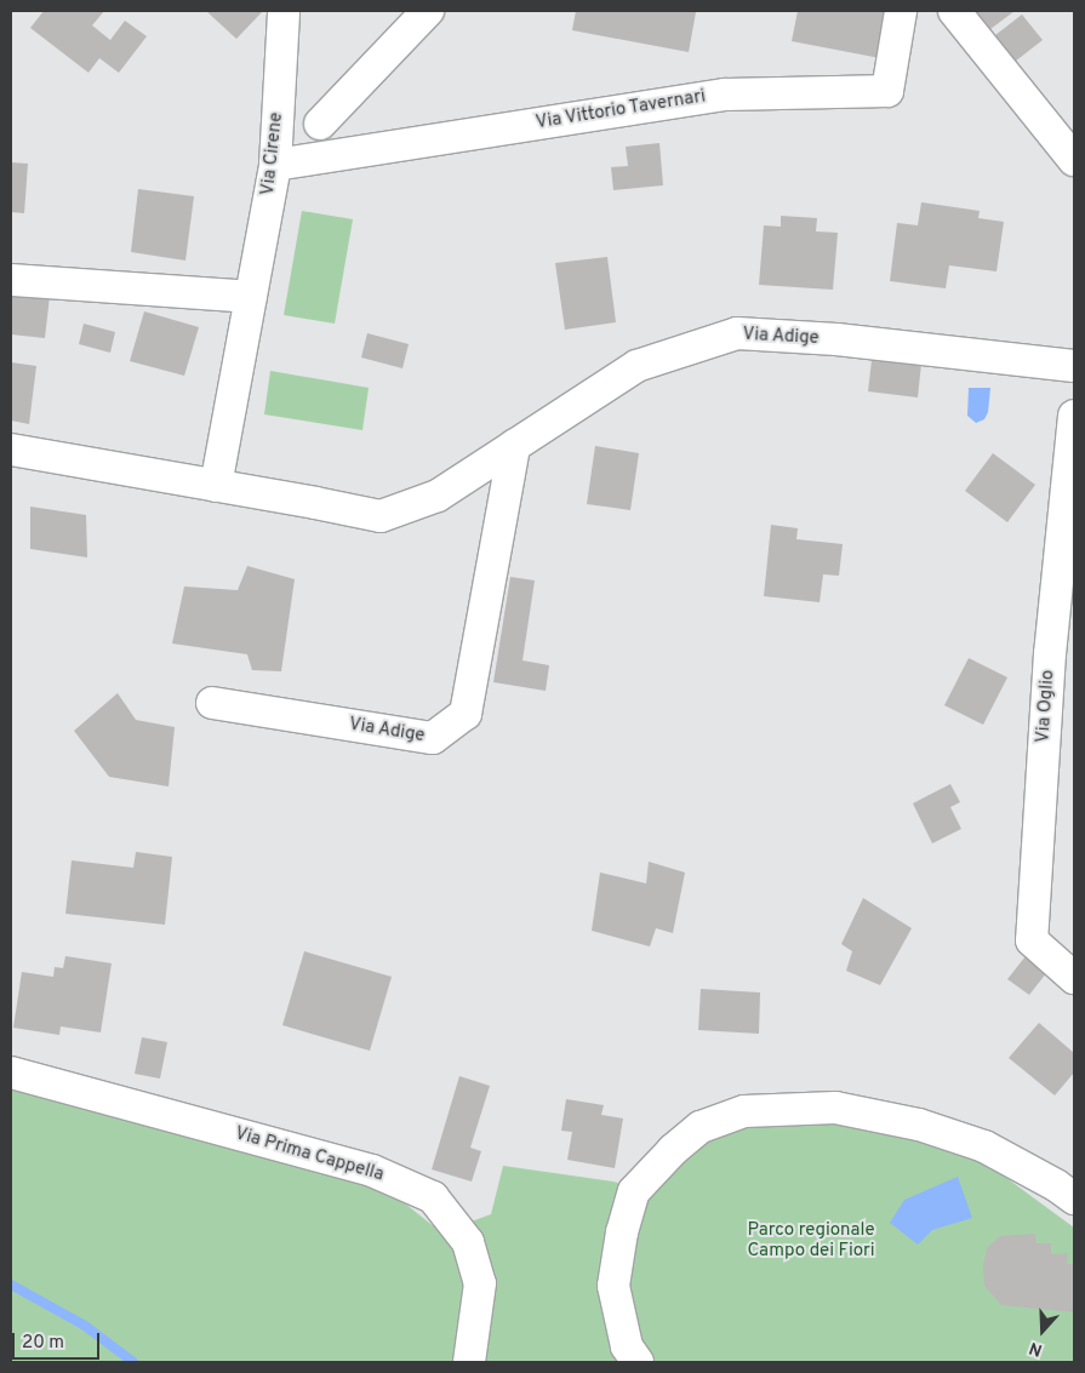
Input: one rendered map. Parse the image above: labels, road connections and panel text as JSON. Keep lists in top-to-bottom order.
{
  "streets": {
    "street": [
      "Via Vittorio Tavernari",
      "Via Cirene",
      "Via Adige",
      "Via Oglio",
      "Via Prima Cappella"
    ]
  },
  "crossings": [
    ["Via Vittorio Tavernari", "Via Cirene"],
    ["Via Cirene", "Via Adige"]
  ],
  "parks": ["Parco regionale Campo dei Fiori"],
  "scale_bar": "20 m",
  "north": "bottom"
}
